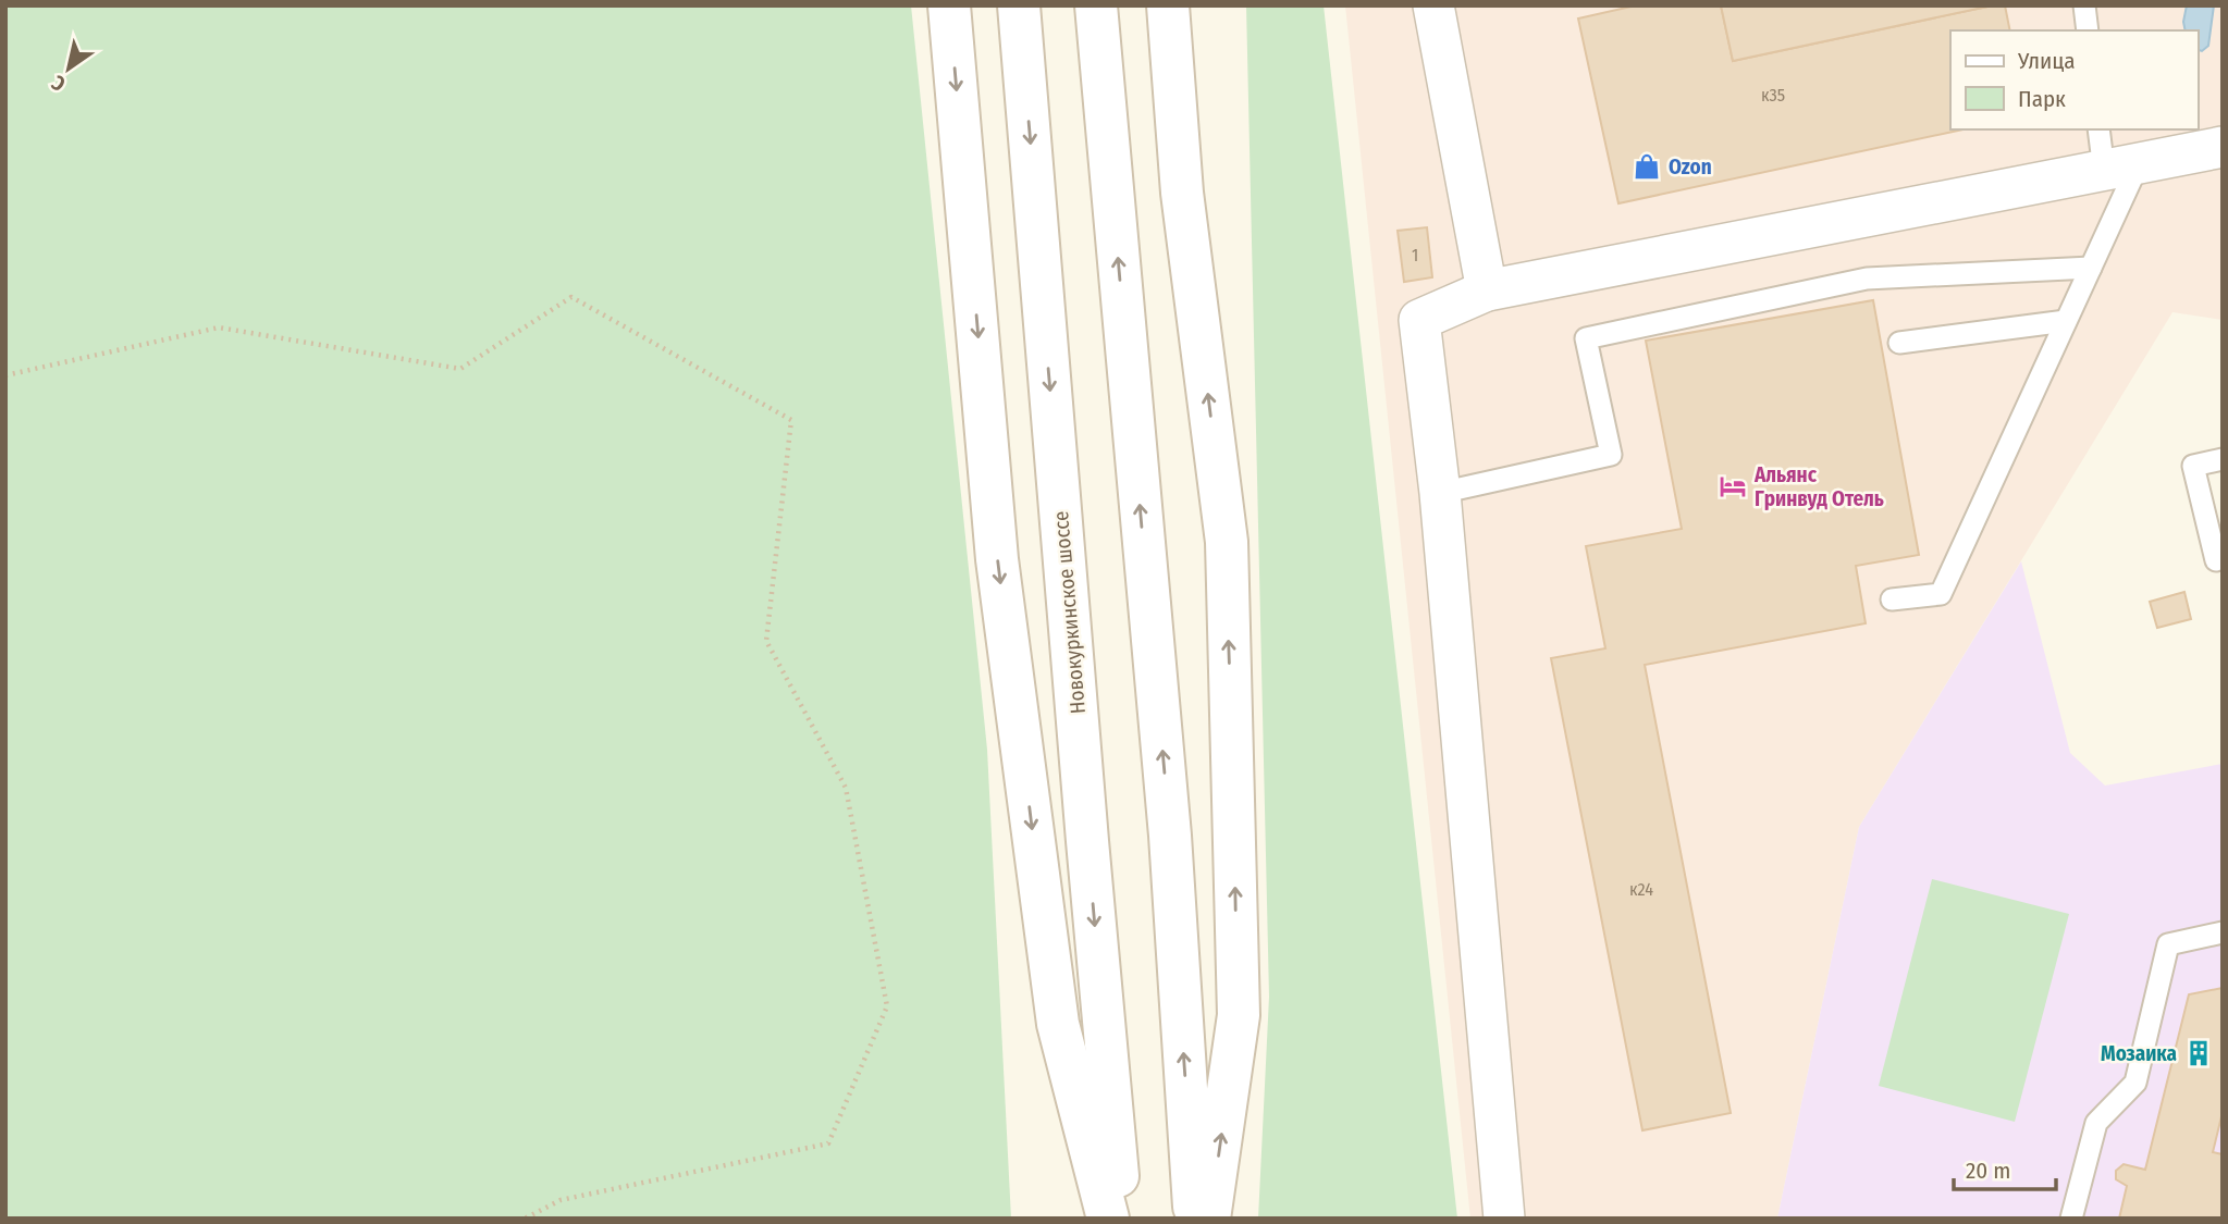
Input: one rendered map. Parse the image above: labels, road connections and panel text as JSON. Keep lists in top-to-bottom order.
{
  "streets": {
    "main road": ["Новокуркинское шоссе"]
  },
  "places": {
    "shop": ["Ozon"],
    "hotel": ["Альянс Гринвуд Отель"],
    "building": ["Мозаика"]
  },
  "house_numbers": ["к35", "1", "к24"],
  "legend": ["Улица", "Парк"],
  "scale_bar": "20 m",
  "north": "bottom left"
}
